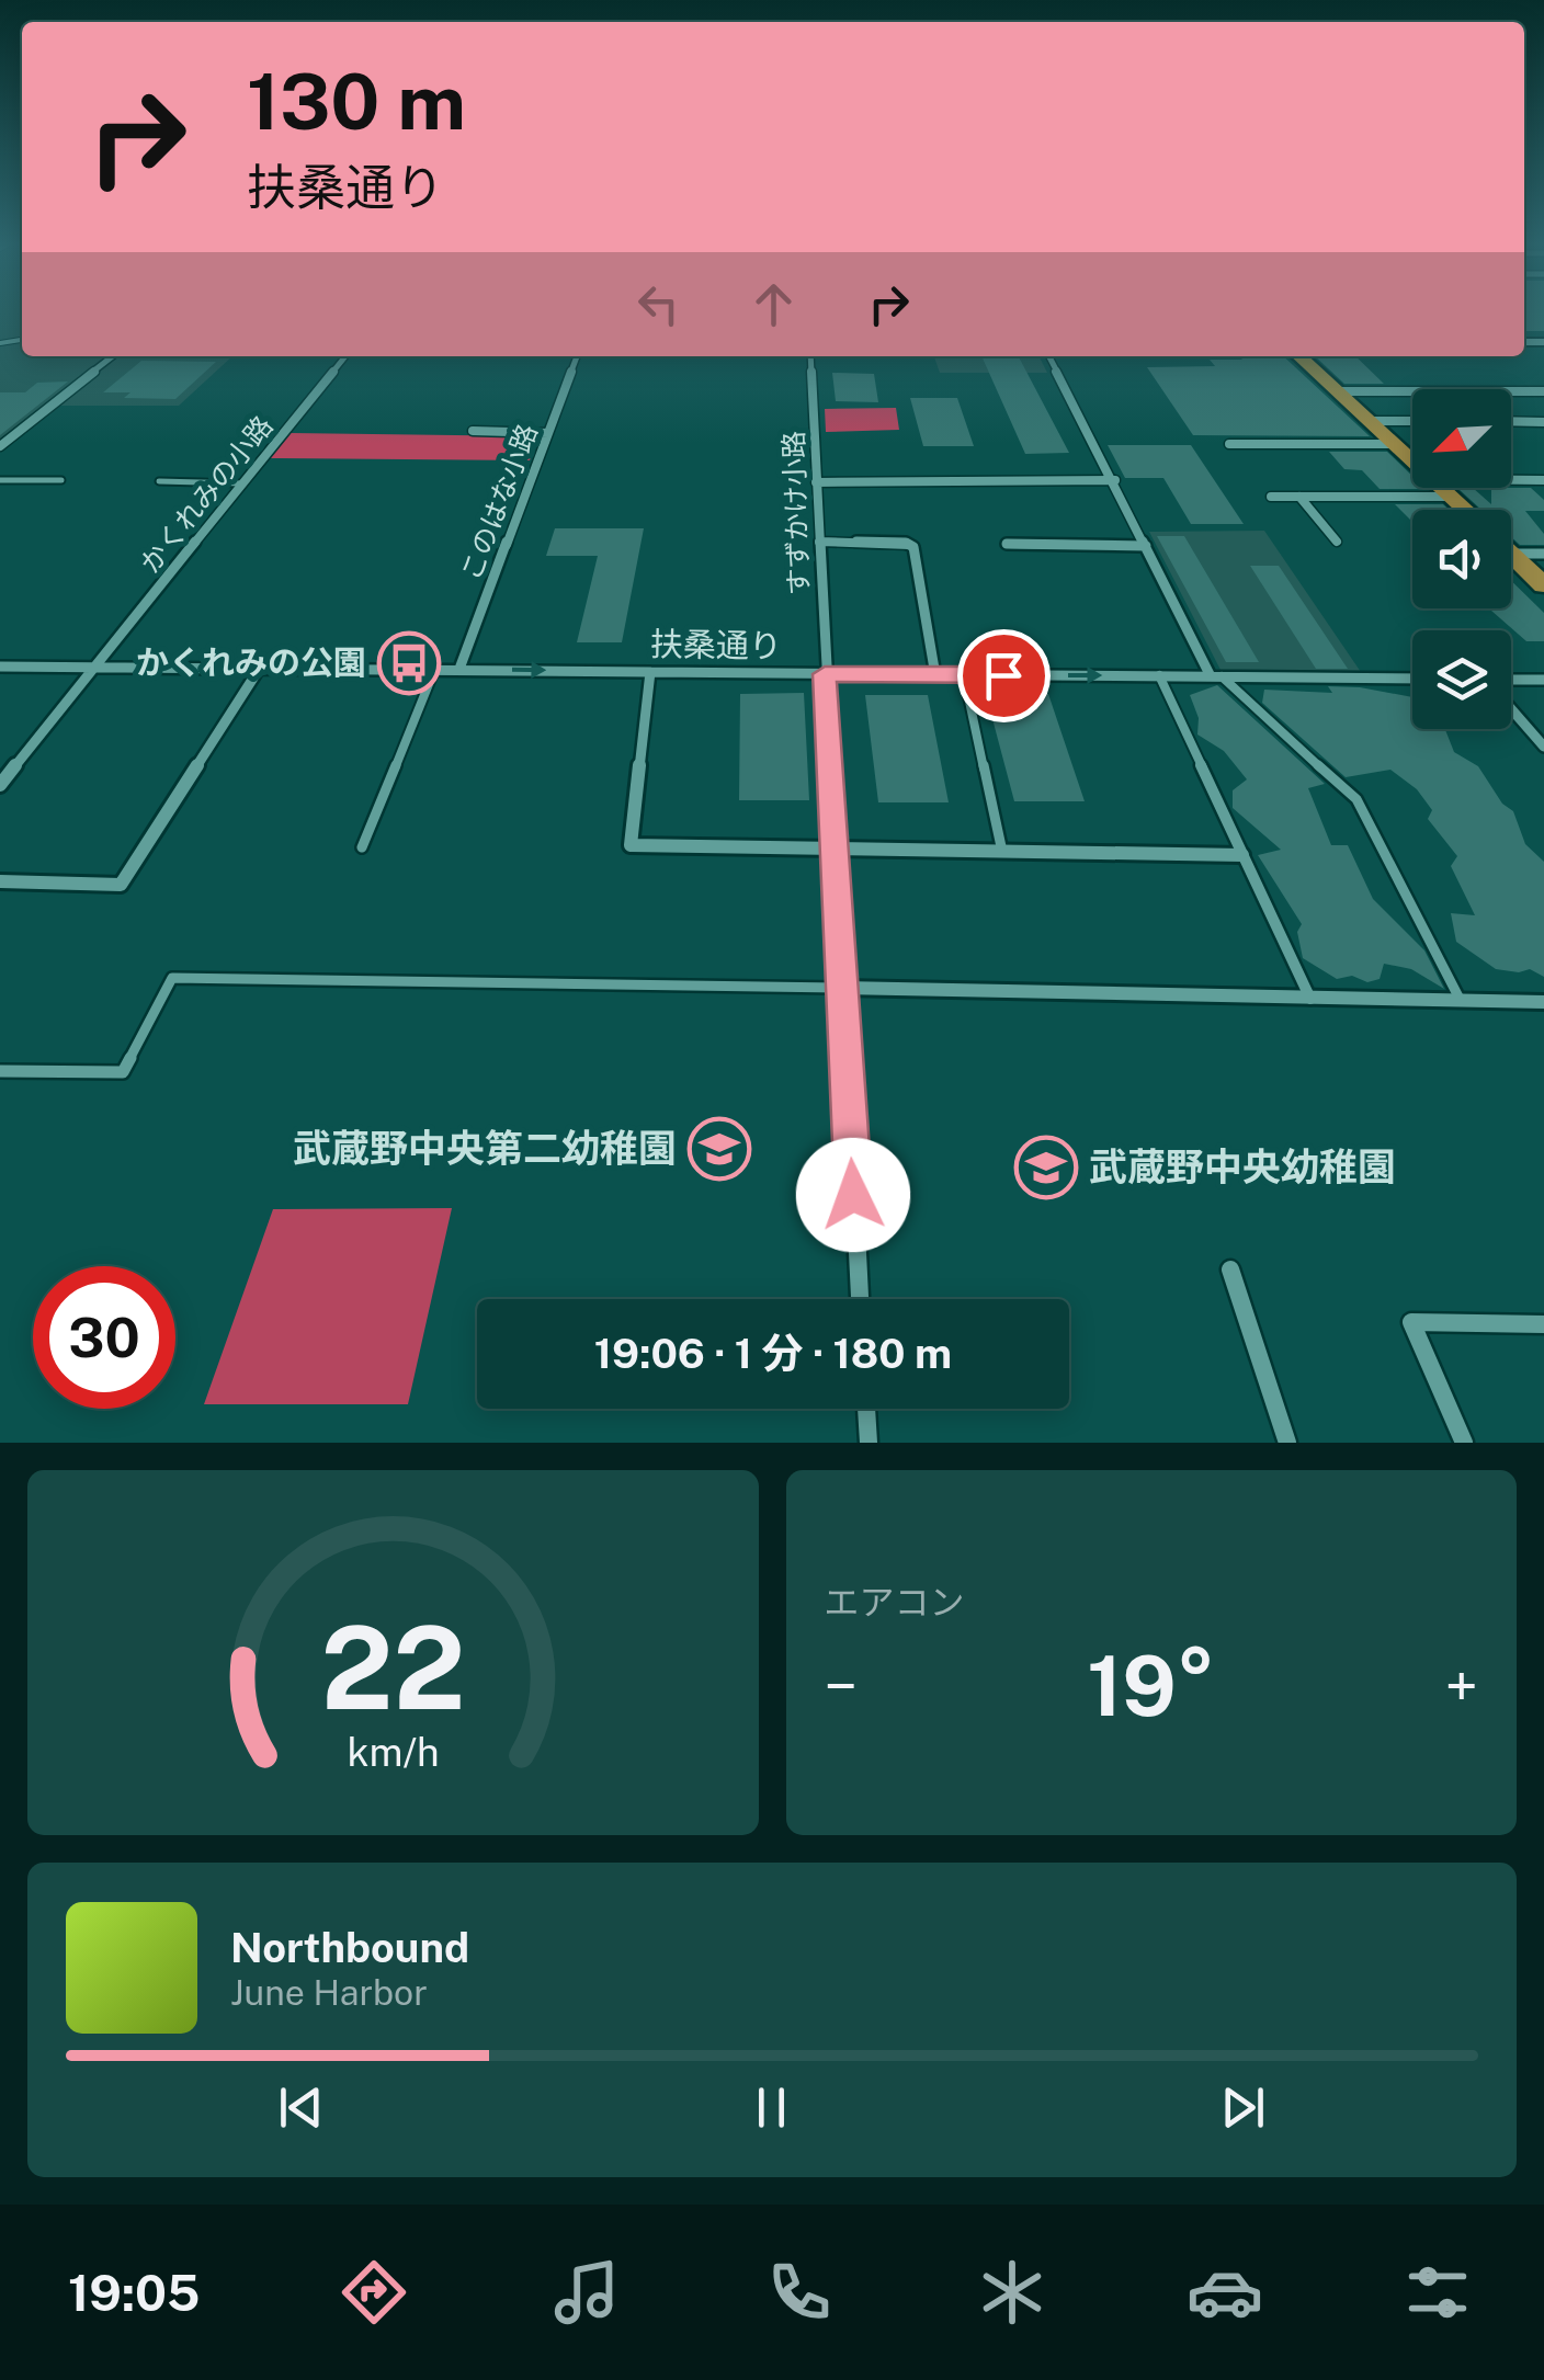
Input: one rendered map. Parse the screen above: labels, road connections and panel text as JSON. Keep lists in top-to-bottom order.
{
  "streets": {
    "street": [
      "かくれみの小路",
      "このはな小路",
      "すずかけ小路",
      "扶桑通り"
    ]
  },
  "crossings": [
    ["かくれみの小路", "扶桑通り"],
    ["このはな小路", "扶桑通り"],
    ["すずかけ小路", "扶桑通り"]
  ],
  "places": {
    "bus stop": ["かくれみの公園"],
    "school or university": ["武蔵野中央第二幼稚園", "武蔵野中央幼稚園"]
  },
  "north": "bottom left",
  "page": {
    "turn": ["130 m", "扶桑通り"],
    "limit": "30",
    "trip": "19:06 · 1 分 · 180 m",
    "tile": "エアコン",
    "heat": ["−", "19°", "+"],
    "song": ["Northbound", "June Harbor"],
    "tabs": "19:05",
    "gauge": ["22", "km/h"]
  }
}
